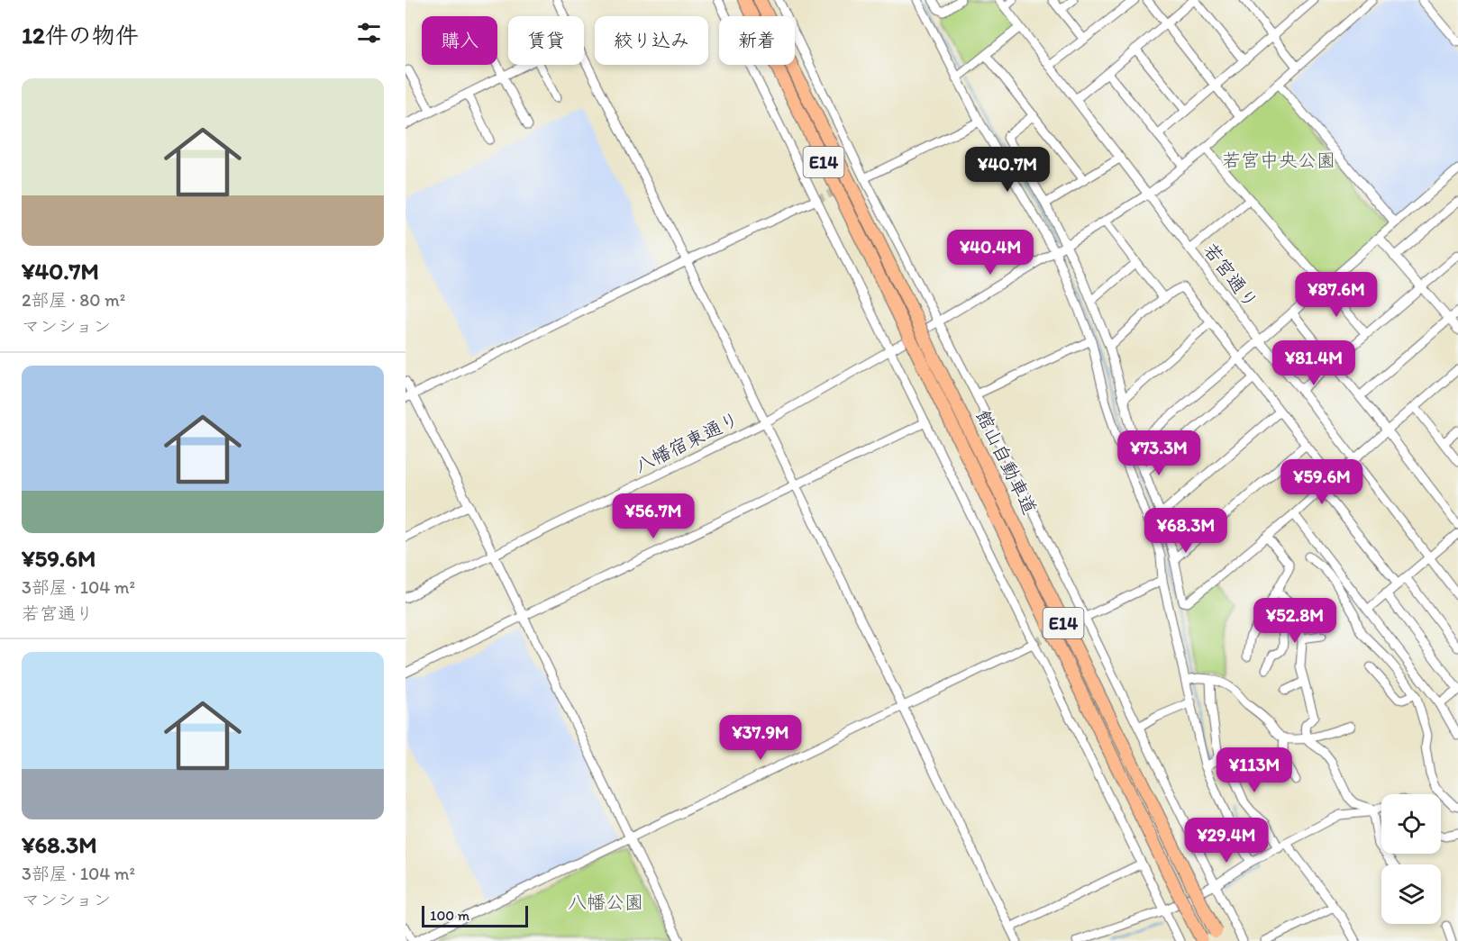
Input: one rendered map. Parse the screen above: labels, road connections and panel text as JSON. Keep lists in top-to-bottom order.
{
  "streets": {
    "highway": ["E14", "館山自動車道"],
    "street": ["若宮通り", "八幡宿東通り"]
  },
  "parks": ["若宮中央公園", "八幡公園"],
  "scale_bar": "100 m",
  "page": {
    "heading": "12件の物件",
    "chip": [
      "購入",
      "賃貸",
      "絞り込み",
      "新着"
    ],
    "list": [
      {
        "name": "¥40.7M",
        "note": "2部屋 · 80 m² · マンション"
      },
      {
        "name": "¥59.6M",
        "note": "3部屋 · 104 m² · 若宮通り"
      },
      {
        "name": "¥68.3M",
        "note": "3部屋 · 104 m² · マンション"
      }
    ],
    "price": [
      "¥40.7M",
      "¥40.4M",
      "¥87.6M",
      "¥81.4M",
      "¥73.3M",
      "¥59.6M",
      "¥56.7M",
      "¥68.3M",
      "¥52.8M",
      "¥37.9M",
      "¥113M",
      "¥29.4M"
    ],
    "scale": "100 m"
  }
}
